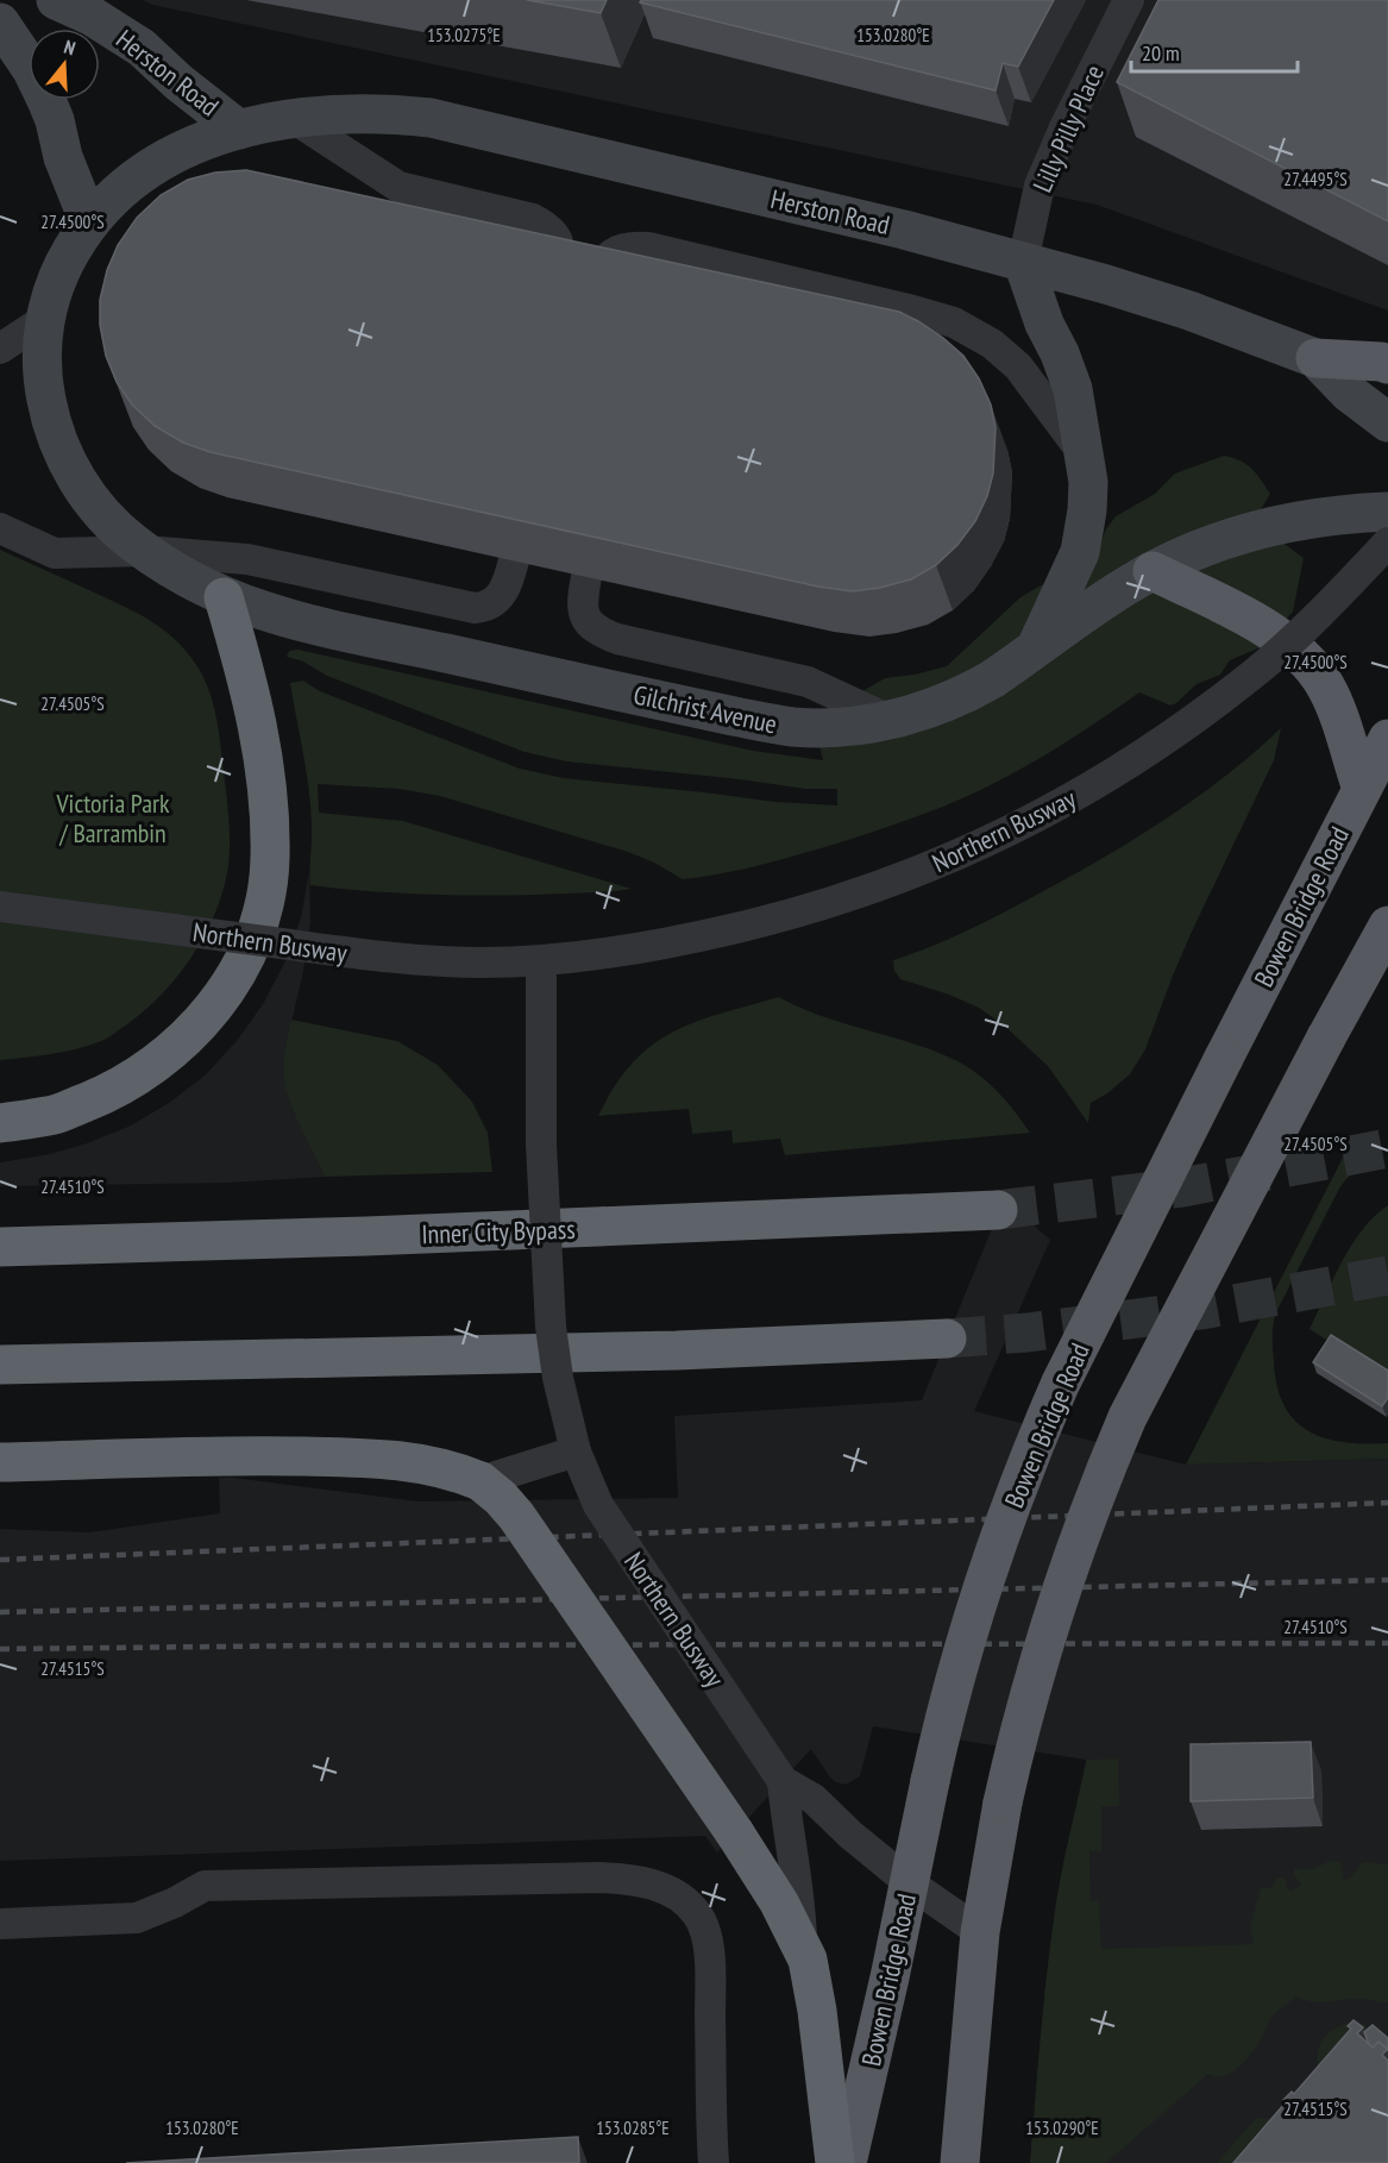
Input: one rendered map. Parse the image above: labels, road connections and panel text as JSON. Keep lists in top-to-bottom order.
{
  "streets": {
    "highway": ["Bowen Bridge Road", "Inner City Bypass"],
    "main road": ["Herston Road", "Gilchrist Avenue"],
    "lane": ["Lilly Pilly Place", "Northern Busway"]
  },
  "crossings": [
    ["Herston Road", "Lilly Pilly Place"],
    ["Herston Road", "Gilchrist Avenue"],
    ["Northern Busway", "Bowen Bridge Road"]
  ],
  "parks": ["Victoria Park / Barrambin"],
  "scale_bar": "20 m",
  "north": "top",
  "coordinates": [
    "153.0275°E",
    "153.0280°E",
    "27.4495°S",
    "27.4500°S",
    "27.4505°S",
    "27.4510°S",
    "27.4515°S",
    "153.0285°E",
    "153.0290°E"
  ]
}
